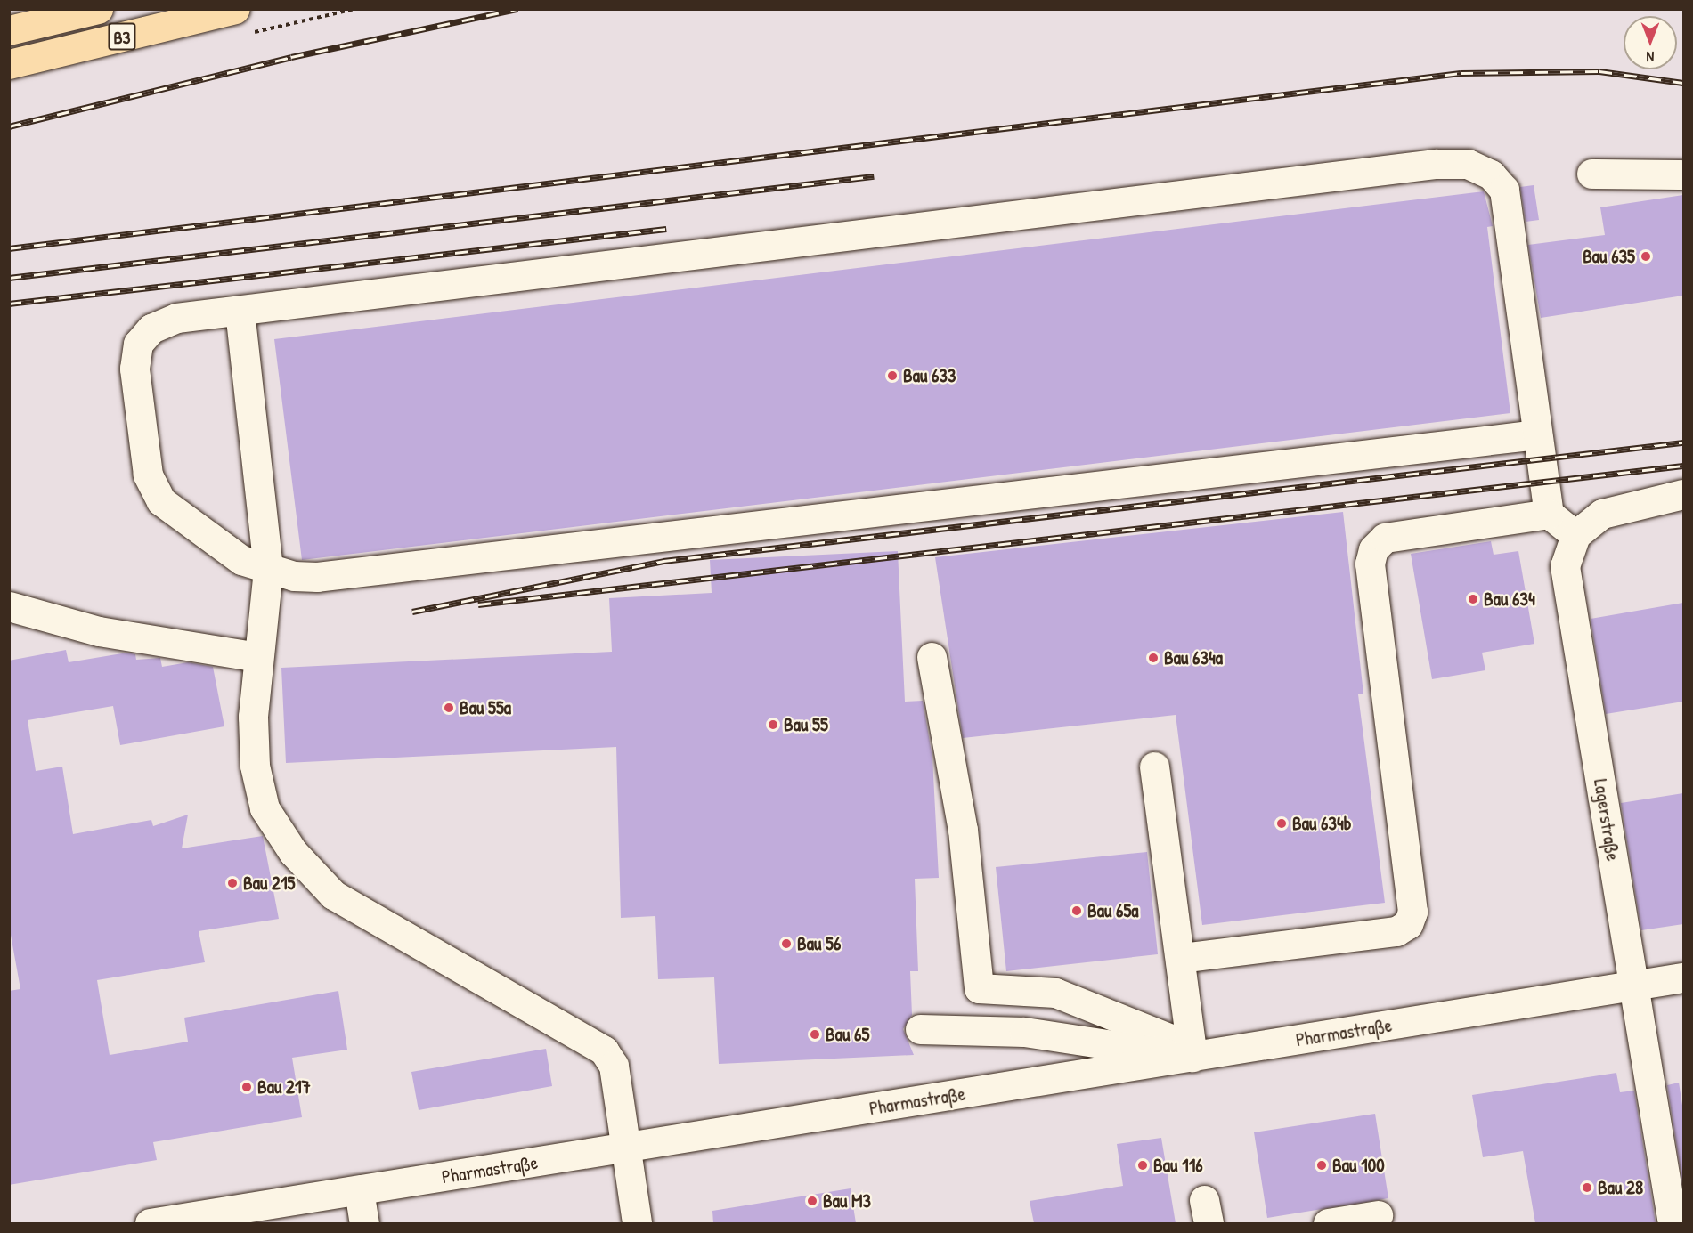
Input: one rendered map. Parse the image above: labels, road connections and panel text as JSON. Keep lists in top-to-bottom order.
{
  "streets": {
    "main road": ["B3"],
    "street": ["Lagerstraße", "Pharmastraße"]
  },
  "crossings": [
    ["Lagerstraße", "Pharmastraße"]
  ],
  "places": [
    "Bau 635",
    "Bau 633",
    "Bau 634",
    "Bau 634a",
    "Bau 55a",
    "Bau 55",
    "Bau 634b",
    "Bau 215",
    "Bau 65a",
    "Bau 56",
    "Bau 65",
    "Bau 217",
    "Bau 116",
    "Bau 100",
    "Bau 28",
    "Bau M3"
  ],
  "north": "bottom"
}
